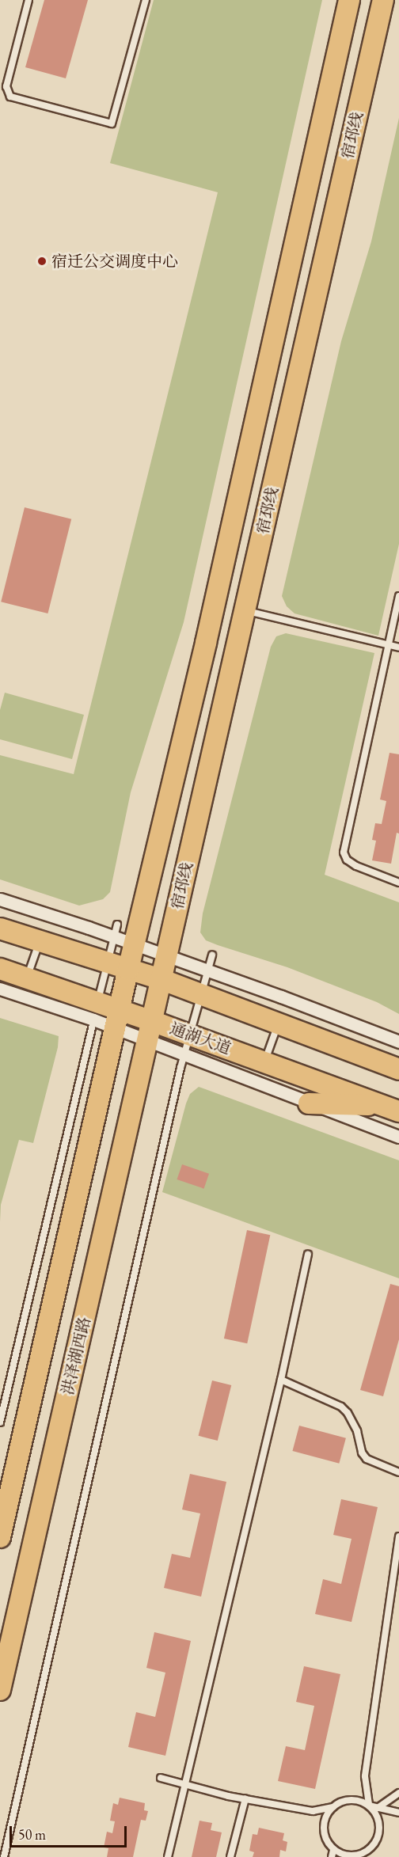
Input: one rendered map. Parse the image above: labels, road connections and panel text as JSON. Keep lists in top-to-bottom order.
{
  "streets": {
    "main road": ["宿邳线", "通湖大道", "洪泽湖西路"]
  },
  "crossings": [
    ["宿邳线", "通湖大道"],
    ["宿邳线", "洪泽湖西路"],
    ["通湖大道", "洪泽湖西路"]
  ],
  "places": ["宿迁公交调度中心"],
  "scale_bar": "50 m"
}
